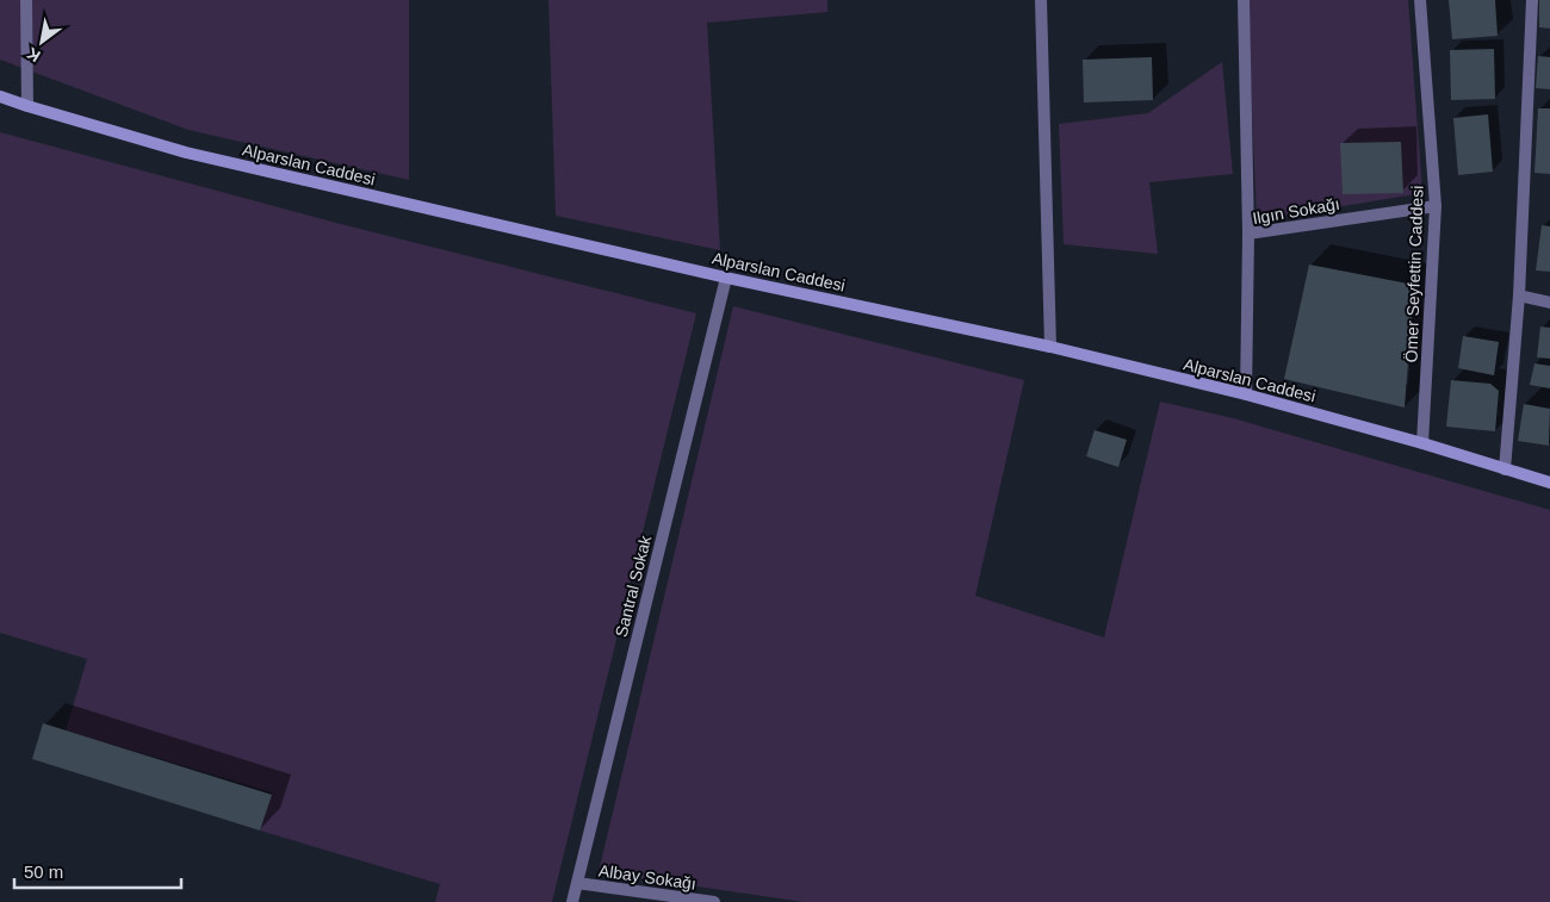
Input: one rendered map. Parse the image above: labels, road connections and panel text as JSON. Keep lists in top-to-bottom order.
{
  "streets": {
    "street": [
      "Alparslan Caddesi",
      "Ilgın Sokağı",
      "Ömer Seyfettin Caddesi",
      "Santral Sokak",
      "Albay Sokağı"
    ]
  },
  "crossings": [
    ["Alparslan Caddesi", "Ilgın Sokağı"],
    ["Alparslan Caddesi", "Ömer Seyfettin Caddesi"],
    ["Alparslan Caddesi", "Santral Sokak"],
    ["Ilgın Sokağı", "Ömer Seyfettin Caddesi"],
    ["Santral Sokak", "Albay Sokağı"]
  ],
  "scale_bar": "50 m",
  "north": "bottom left"
}
